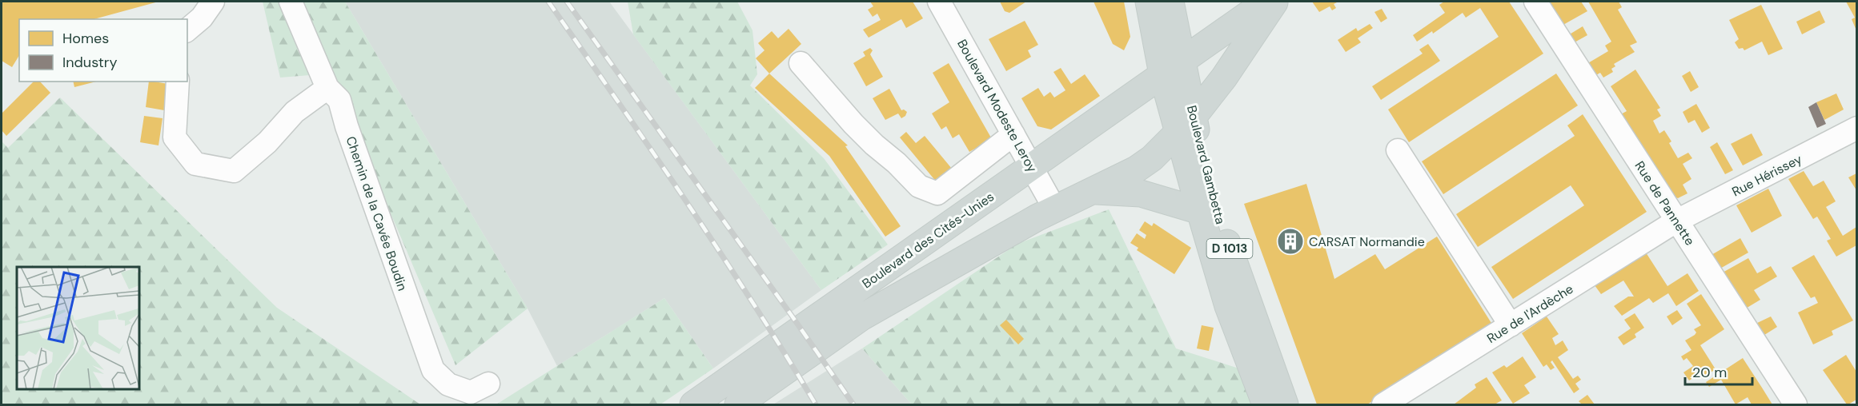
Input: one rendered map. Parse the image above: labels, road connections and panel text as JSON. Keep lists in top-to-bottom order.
{
  "streets": {
    "main road": ["Boulevard Gambetta", "Boulevard des Cités-Unies", "D 1013"],
    "street": [
      "Boulevard Modeste Leroy",
      "Rue Hérissey",
      "Rue de Pannette",
      "Chemin de la Cavée Boudin",
      "Rue de l'Ardèche"
    ]
  },
  "crossings": [
    ["Boulevard Modeste Leroy", "Boulevard des Cités-Unies"],
    ["Boulevard Gambetta", "Boulevard des Cités-Unies"],
    ["Boulevard Gambetta", "D 1013"],
    ["Rue Hérissey", "Rue de Pannette"],
    ["Rue Hérissey", "Rue de l'Ardèche"],
    ["Rue de Pannette", "Rue de l'Ardèche"],
    ["Boulevard des Cités-Unies", "D 1013"]
  ],
  "places": {
    "building": ["CARSAT Normandie"]
  },
  "legend": ["Homes", "Industry"],
  "scale_bar": "20 m"
}
